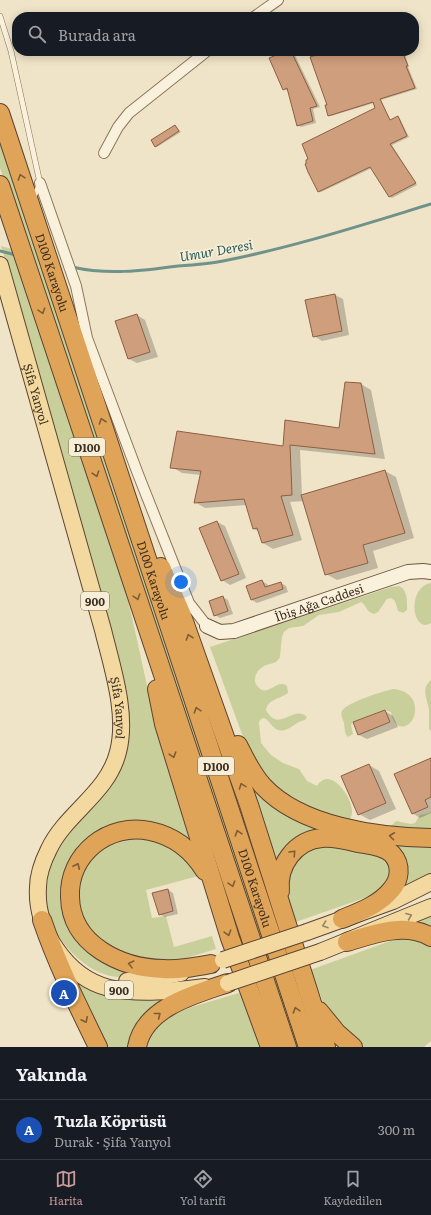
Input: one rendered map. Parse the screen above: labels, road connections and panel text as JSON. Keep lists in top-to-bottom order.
{
  "streets": {
    "highway": ["D100 Karayolu", "D100"],
    "main road": ["Şifa Yanyol", "900"],
    "street": ["İbiş Ağa Caddesi"]
  },
  "water": ["Umur Deresi"],
  "page": {
    "search": "Burada ara",
    "pins": "A",
    "heading": "Yakında",
    "list": [
      {
        "mark": "A",
        "name": "Tuzla Köprüsü",
        "note": "Durak · Şifa Yanyol",
        "value": "300 m"
      }
    ],
    "nav": ["Harita", "Yol tarifi", "Kaydedilen"]
  }
}
